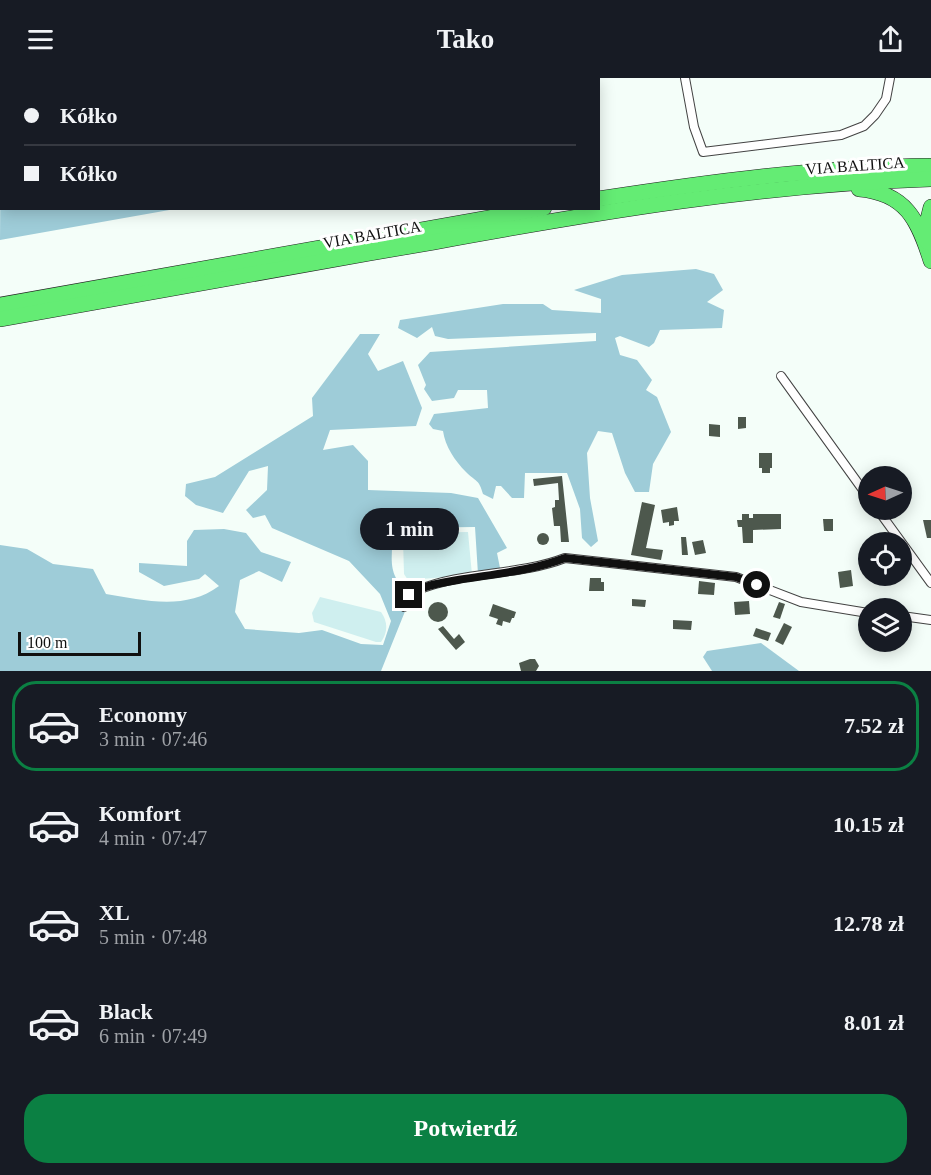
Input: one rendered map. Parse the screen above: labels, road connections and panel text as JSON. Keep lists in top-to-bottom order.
{
  "streets": {
    "highway": ["VIA BALTICA"]
  },
  "scale_bar": "100 m",
  "north": "left",
  "page": {
    "header": "Tako",
    "banner": ["Kółko", "Kółko"],
    "bubble": "1 min",
    "scale": "100 m",
    "list": [
      {
        "name": "Economy",
        "note": "3 min · 07:46",
        "value": "7.52 zł"
      },
      {
        "name": "Komfort",
        "note": "4 min · 07:47",
        "value": "10.15 zł"
      },
      {
        "name": "XL",
        "note": "5 min · 07:48",
        "value": "12.78 zł"
      },
      {
        "name": "Black",
        "note": "6 min · 07:49",
        "value": "8.01 zł"
      }
    ],
    "buttons": "Potwierdź"
  }
}
